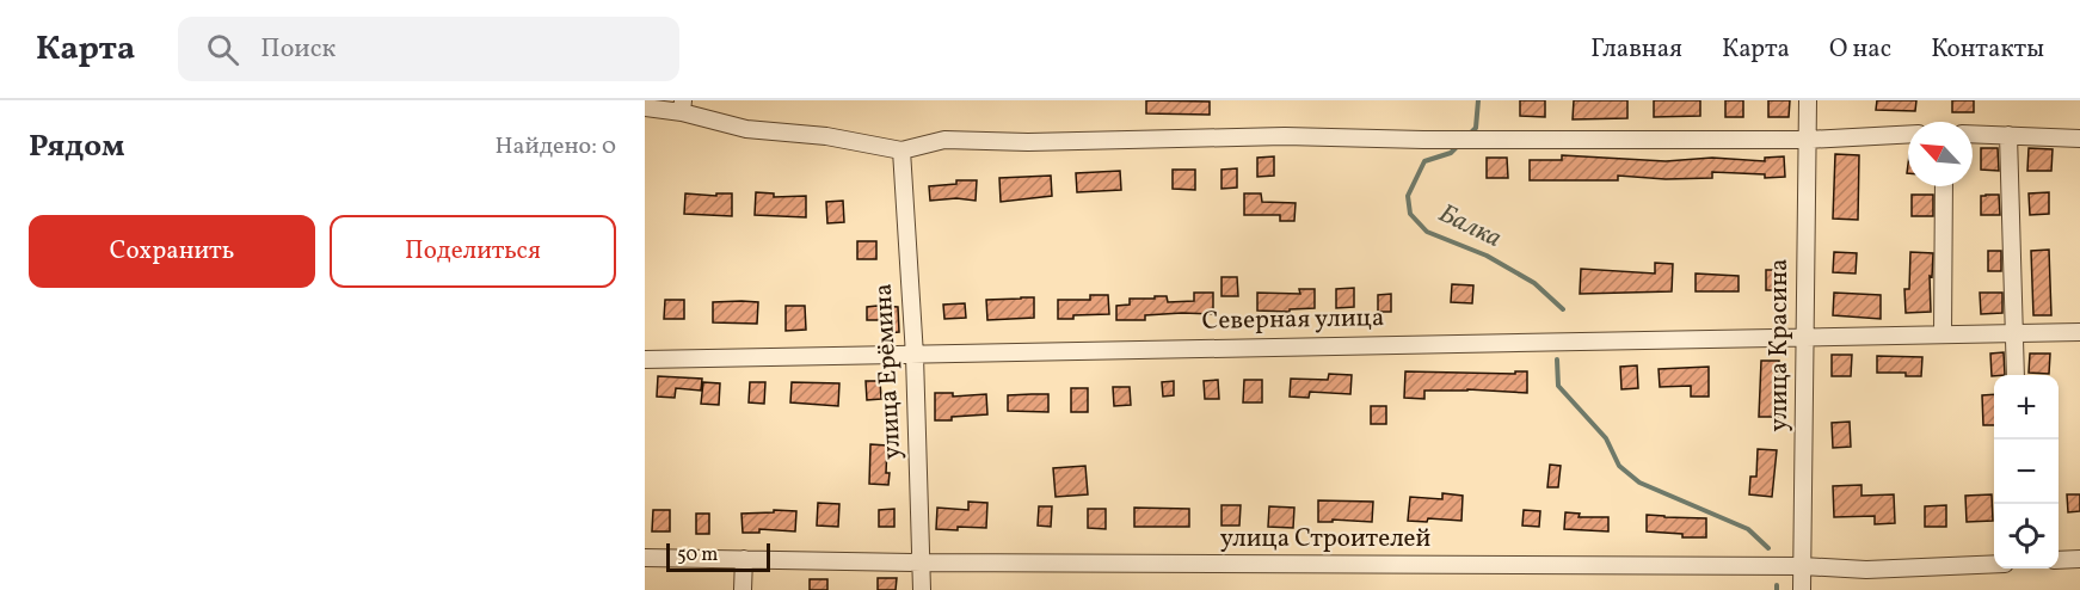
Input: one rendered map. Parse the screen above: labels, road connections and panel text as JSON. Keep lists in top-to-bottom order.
{
  "streets": {
    "street": [
      "Северная улица",
      "улица Красина",
      "улица Ерёмина",
      "улица Строителей"
    ]
  },
  "crossings": [
    ["Северная улица", "улица Красина"],
    ["Северная улица", "улица Ерёмина"],
    ["улица Красина", "улица Строителей"],
    ["улица Ерёмина", "улица Строителей"]
  ],
  "water": ["Балка"],
  "scale_bar": "50 m",
  "north": "top left",
  "page": {
    "header": "Карта",
    "search": "Поиск",
    "nav": [
      "Главная",
      "Карта",
      "О нас",
      "Контакты"
    ],
    "heading": ["Рядом", "Найдено: 0"],
    "buttons": ["Сохранить", "Поделиться"],
    "map_buttons": ["+", "−"],
    "scale": "50 m"
  }
}
